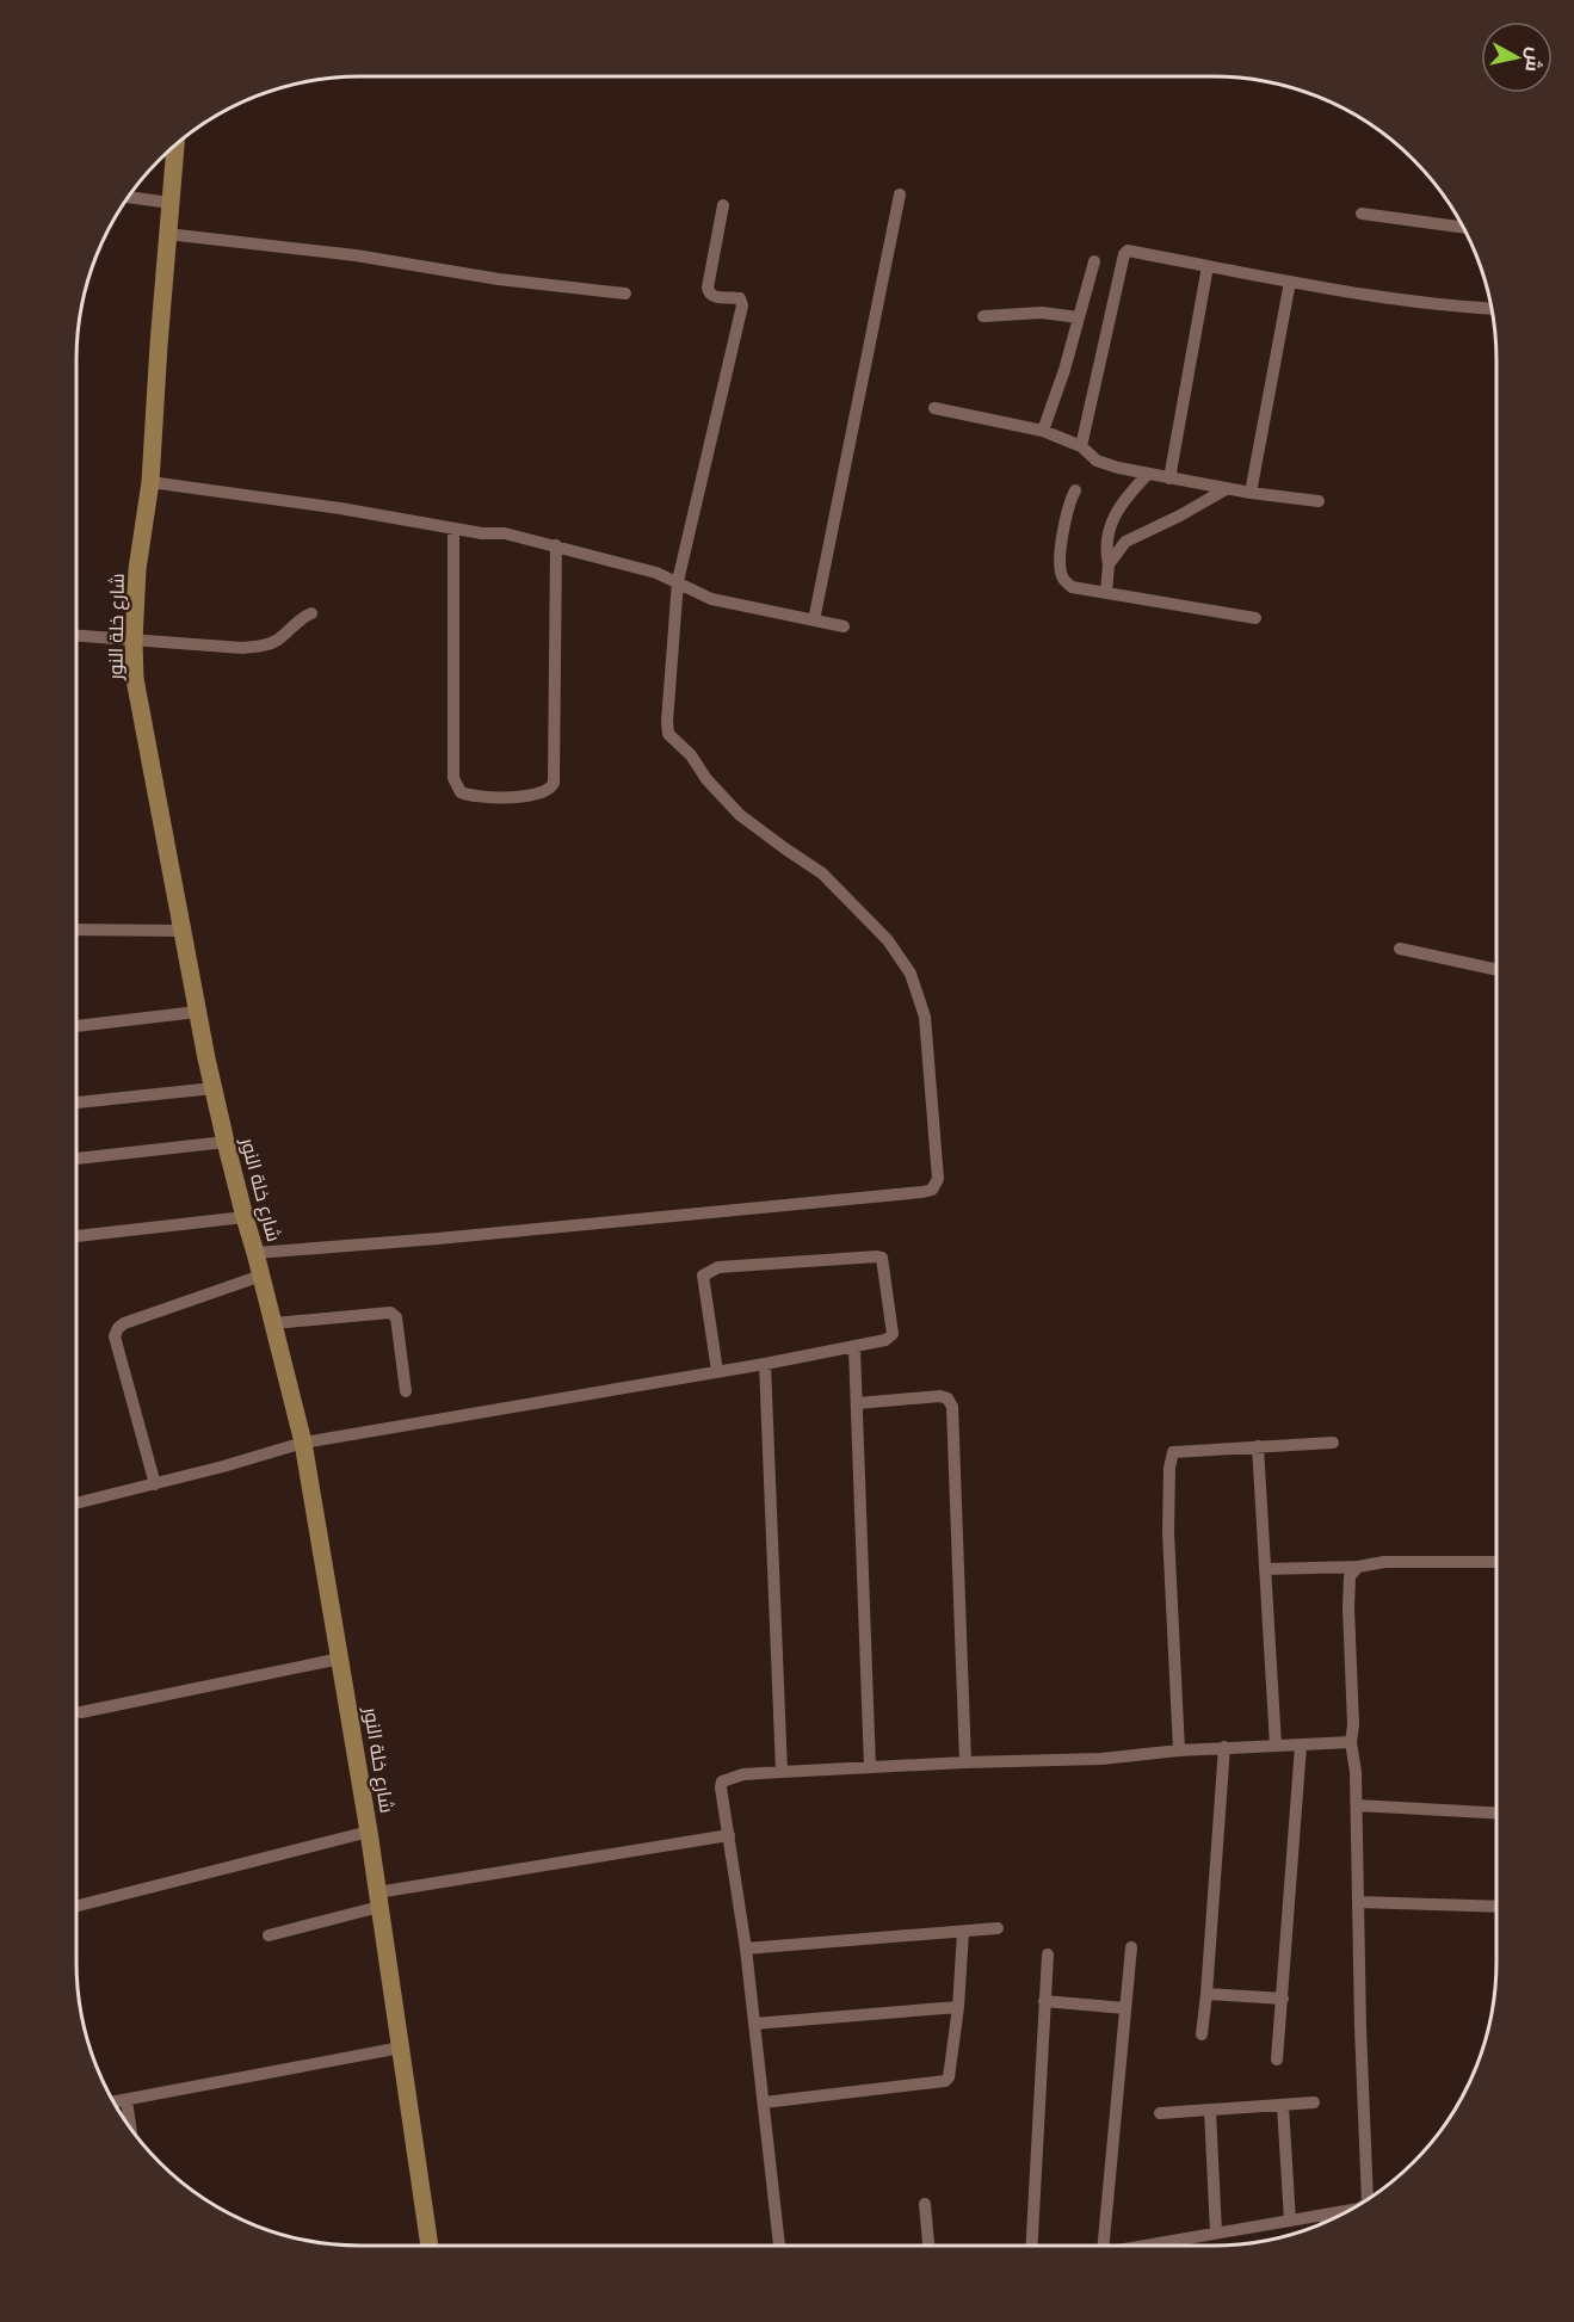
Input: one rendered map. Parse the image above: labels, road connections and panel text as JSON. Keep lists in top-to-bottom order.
{
  "streets": {
    "street": ["شارع خلة النور"]
  },
  "north": "right"
}
